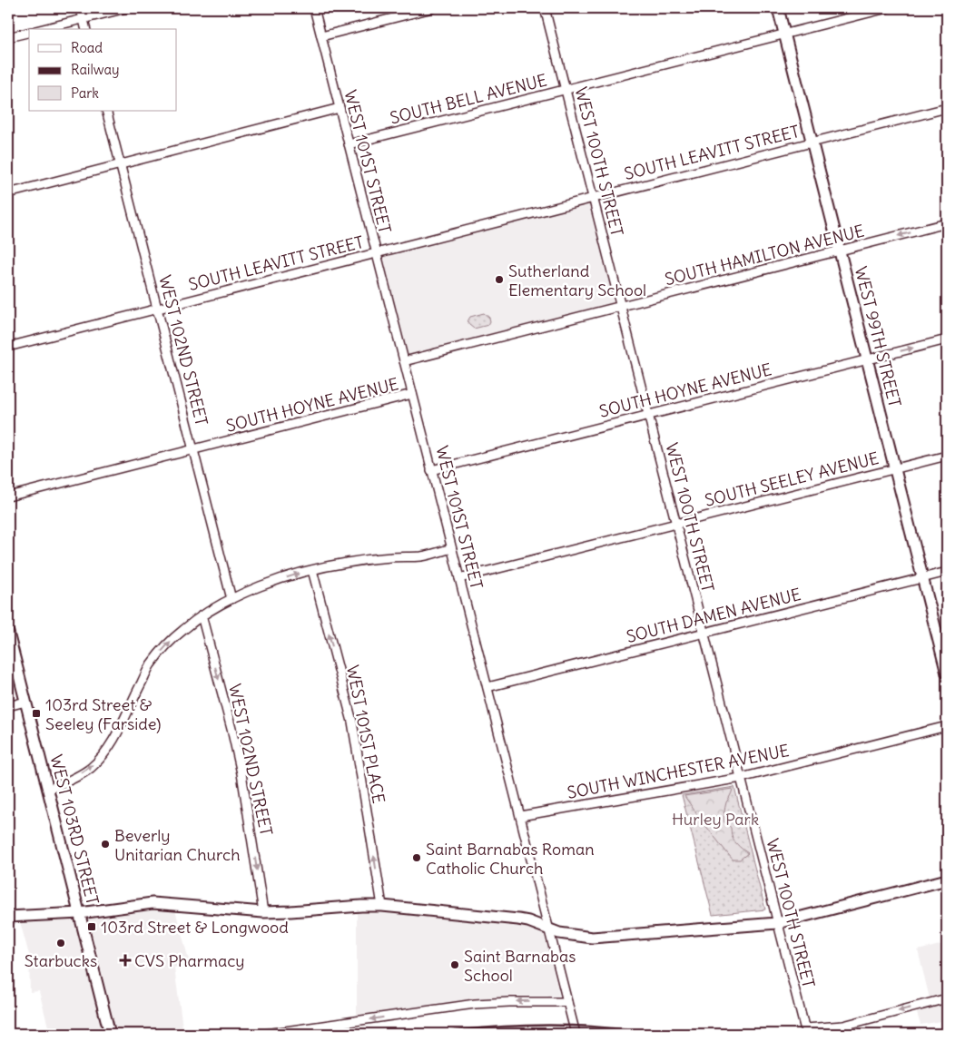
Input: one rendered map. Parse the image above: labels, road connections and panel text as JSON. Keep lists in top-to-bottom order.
{
  "streets": {
    "street": [
      "SOUTH BELL AVENUE",
      "SOUTH LEAVITT STREET",
      "WEST 101ST STREET",
      "WEST 100TH STREET",
      "SOUTH HAMILTON AVENUE",
      "WEST 99TH STREET",
      "WEST 102ND STREET",
      "SOUTH HOYNE AVENUE",
      "SOUTH SEELEY AVENUE",
      "SOUTH DAMEN AVENUE",
      "WEST 101ST PLACE",
      "SOUTH WINCHESTER AVENUE",
      "WEST 103RD STREET"
    ]
  },
  "crossings": [
    ["SOUTH BELL AVENUE", "WEST 101ST STREET"],
    ["SOUTH BELL AVENUE", "WEST 100TH STREET"],
    ["SOUTH BELL AVENUE", "WEST 99TH STREET"],
    ["SOUTH LEAVITT STREET", "WEST 101ST STREET"],
    ["SOUTH LEAVITT STREET", "WEST 100TH STREET"],
    ["SOUTH LEAVITT STREET", "WEST 99TH STREET"],
    ["SOUTH LEAVITT STREET", "WEST 102ND STREET"],
    ["WEST 101ST STREET", "SOUTH HAMILTON AVENUE"],
    ["WEST 101ST STREET", "SOUTH HOYNE AVENUE"],
    ["WEST 101ST STREET", "SOUTH SEELEY AVENUE"],
    ["WEST 101ST STREET", "SOUTH DAMEN AVENUE"],
    ["WEST 101ST STREET", "SOUTH WINCHESTER AVENUE"],
    ["WEST 100TH STREET", "SOUTH HAMILTON AVENUE"],
    ["WEST 100TH STREET", "SOUTH HOYNE AVENUE"],
    ["WEST 100TH STREET", "SOUTH SEELEY AVENUE"],
    ["WEST 100TH STREET", "SOUTH DAMEN AVENUE"],
    ["WEST 100TH STREET", "SOUTH WINCHESTER AVENUE"],
    ["SOUTH HAMILTON AVENUE", "WEST 99TH STREET"],
    ["WEST 99TH STREET", "SOUTH HOYNE AVENUE"],
    ["WEST 99TH STREET", "SOUTH SEELEY AVENUE"],
    ["WEST 99TH STREET", "SOUTH DAMEN AVENUE"],
    ["WEST 102ND STREET", "SOUTH HOYNE AVENUE"]
  ],
  "one_way": ["WEST 102ND STREET", "WEST 101ST PLACE"],
  "parks": ["Hurley Park"],
  "places": {
    "other": [
      "Sutherland Elementary School",
      "Beverly Unitarian Church",
      "Saint Barnabas Roman Catholic Church",
      "Starbucks",
      "Saint Barnabas School"
    ],
    "transit": ["103rd Street & Seeley (Farside)", "103rd Street & Longwood"],
    "health": ["CVS Pharmacy"]
  },
  "legend": ["Road", "Railway", "Park"]
}
